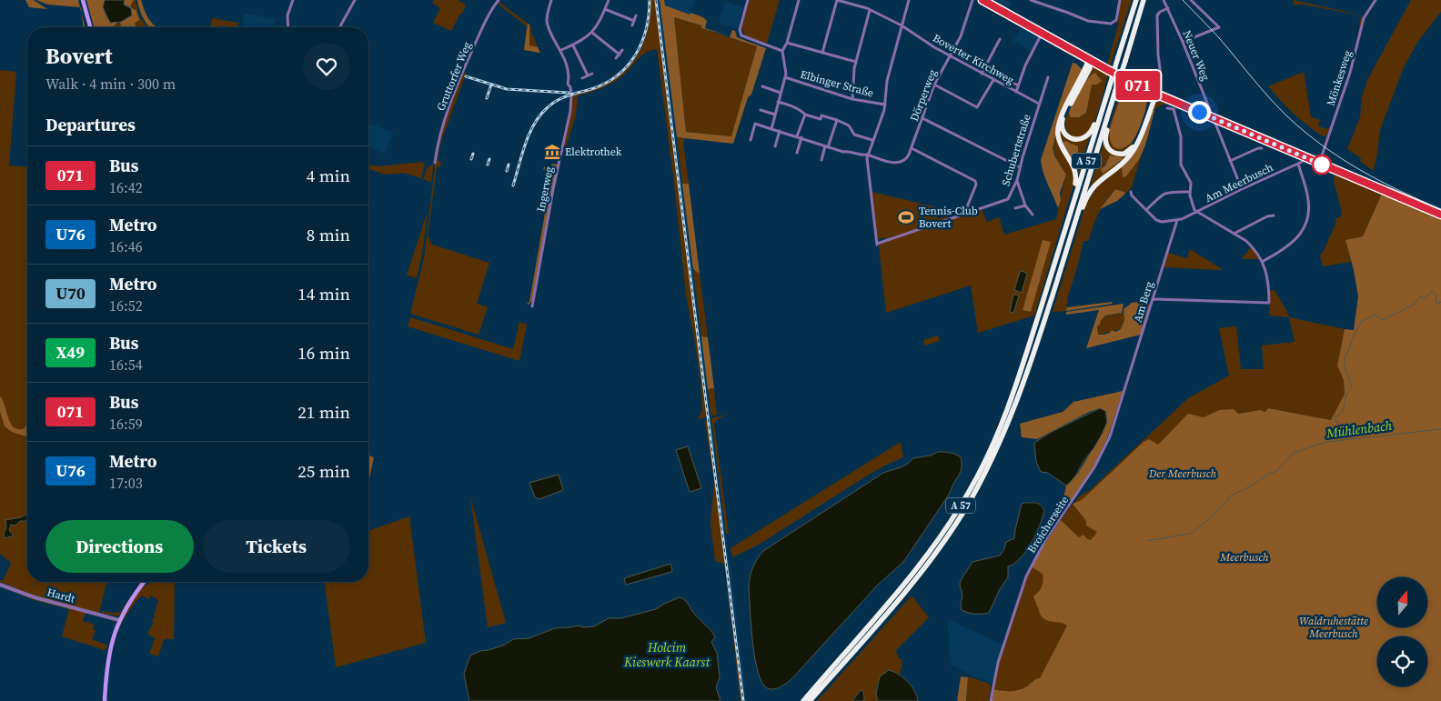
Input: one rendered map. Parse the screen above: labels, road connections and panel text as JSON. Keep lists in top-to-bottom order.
{
  "streets": {
    "highway": ["A 57"],
    "street": [
      "Neuer Weg",
      "Boverter Kirchweg",
      "Gruttorfer Weg",
      "Mönkesweg",
      "Elbinger Straße",
      "Dörperweg",
      "Schubertstraße",
      "Am Meerbusch",
      "Ingerweg",
      "Am Berg",
      "Broicherseite",
      "Hardt"
    ]
  },
  "crossings": [
    ["Neuer Weg", "Am Meerbusch"],
    ["Boverter Kirchweg", "Dörperweg"],
    ["Boverter Kirchweg", "Schubertstraße"],
    ["Dörperweg", "Schubertstraße"],
    ["Am Meerbusch", "Am Berg"],
    ["Am Berg", "Broicherseite"]
  ],
  "water": ["Mühlenbach", "Holcim Kieswerk Kaarst"],
  "parks": ["Der Meerbusch", "Meerbusch", "Waldruhestätte Meerbusch"],
  "places": {
    "museum": ["Elektrothek"],
    "sports": ["Tennis-Club Bovert"]
  },
  "lines": ["bus line 071"],
  "north": "top",
  "page": {
    "on_map": "071",
    "heading": [
      ["Bovert", "Walk · 4 min · 300 m"],
      "Departures"
    ],
    "list": [
      {
        "mark": "071",
        "name": "Bus",
        "note": "16:42",
        "value": "4 min"
      },
      {
        "mark": "U76",
        "name": "Metro",
        "note": "16:46",
        "value": "8 min"
      },
      {
        "mark": "U70",
        "name": "Metro",
        "note": "16:52",
        "value": "14 min"
      },
      {
        "mark": "X49",
        "name": "Bus",
        "note": "16:54",
        "value": "16 min"
      },
      {
        "mark": "071",
        "name": "Bus",
        "note": "16:59",
        "value": "21 min"
      },
      {
        "mark": "U76",
        "name": "Metro",
        "note": "17:03",
        "value": "25 min"
      }
    ],
    "buttons": ["Directions", "Tickets"]
  }
}
